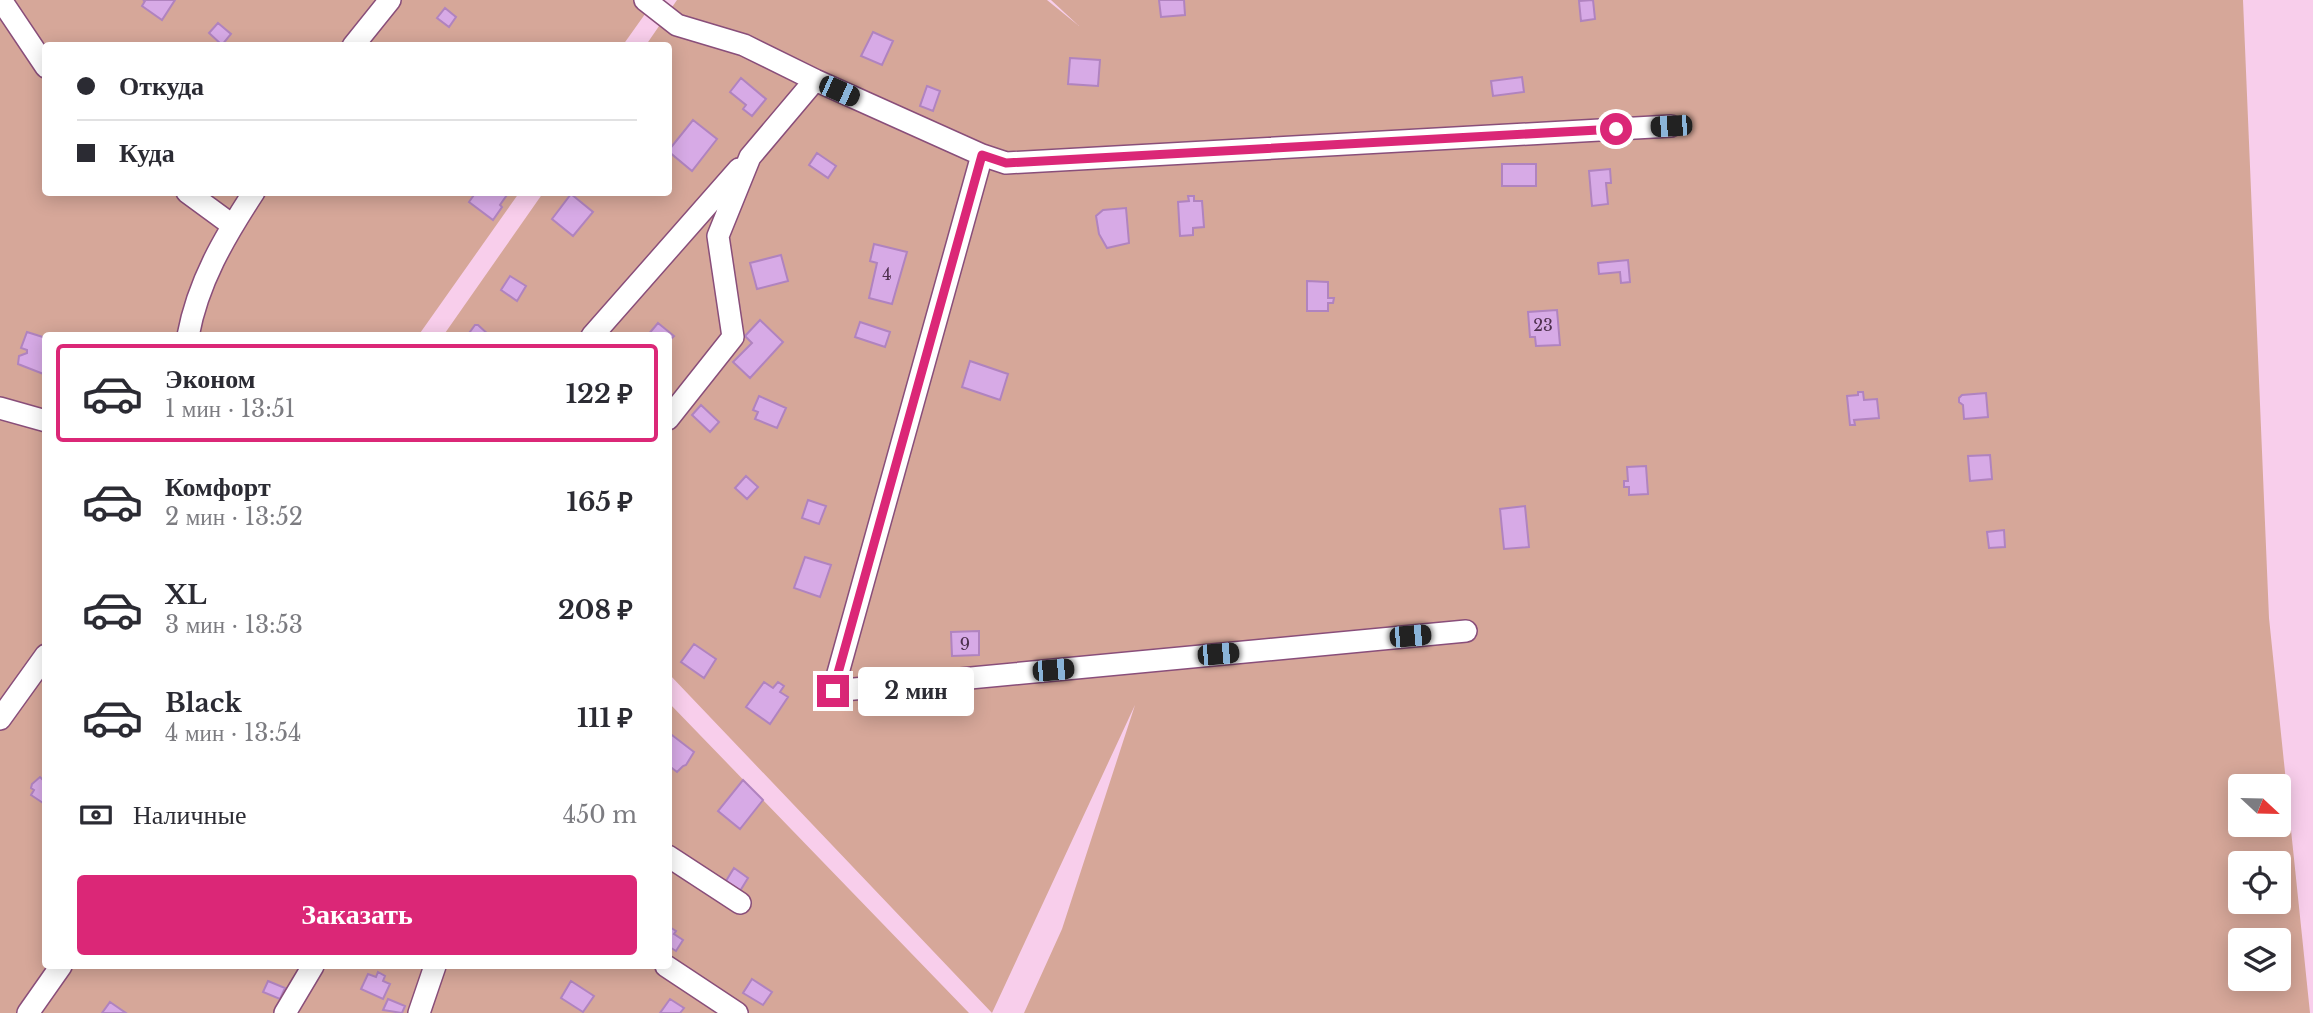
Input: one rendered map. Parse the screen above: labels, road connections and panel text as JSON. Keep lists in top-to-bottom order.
{
  "house_numbers": ["4", "23", "9"],
  "north": "right",
  "page": {
    "banner": ["Откуда", "Куда"],
    "list": [
      {
        "name": "Эконом",
        "note": "1 мин · 13:51",
        "value": "122 ₽"
      },
      {
        "name": "Комфорт",
        "note": "2 мин · 13:52",
        "value": "165 ₽"
      },
      {
        "name": "XL",
        "note": "3 мин · 13:53",
        "value": "208 ₽"
      },
      {
        "name": "Black",
        "note": "4 мин · 13:54",
        "value": "111 ₽"
      }
    ],
    "bubble": "2 мин",
    "pay": ["Наличные", "450 m"],
    "buttons": "Заказать"
  }
}
